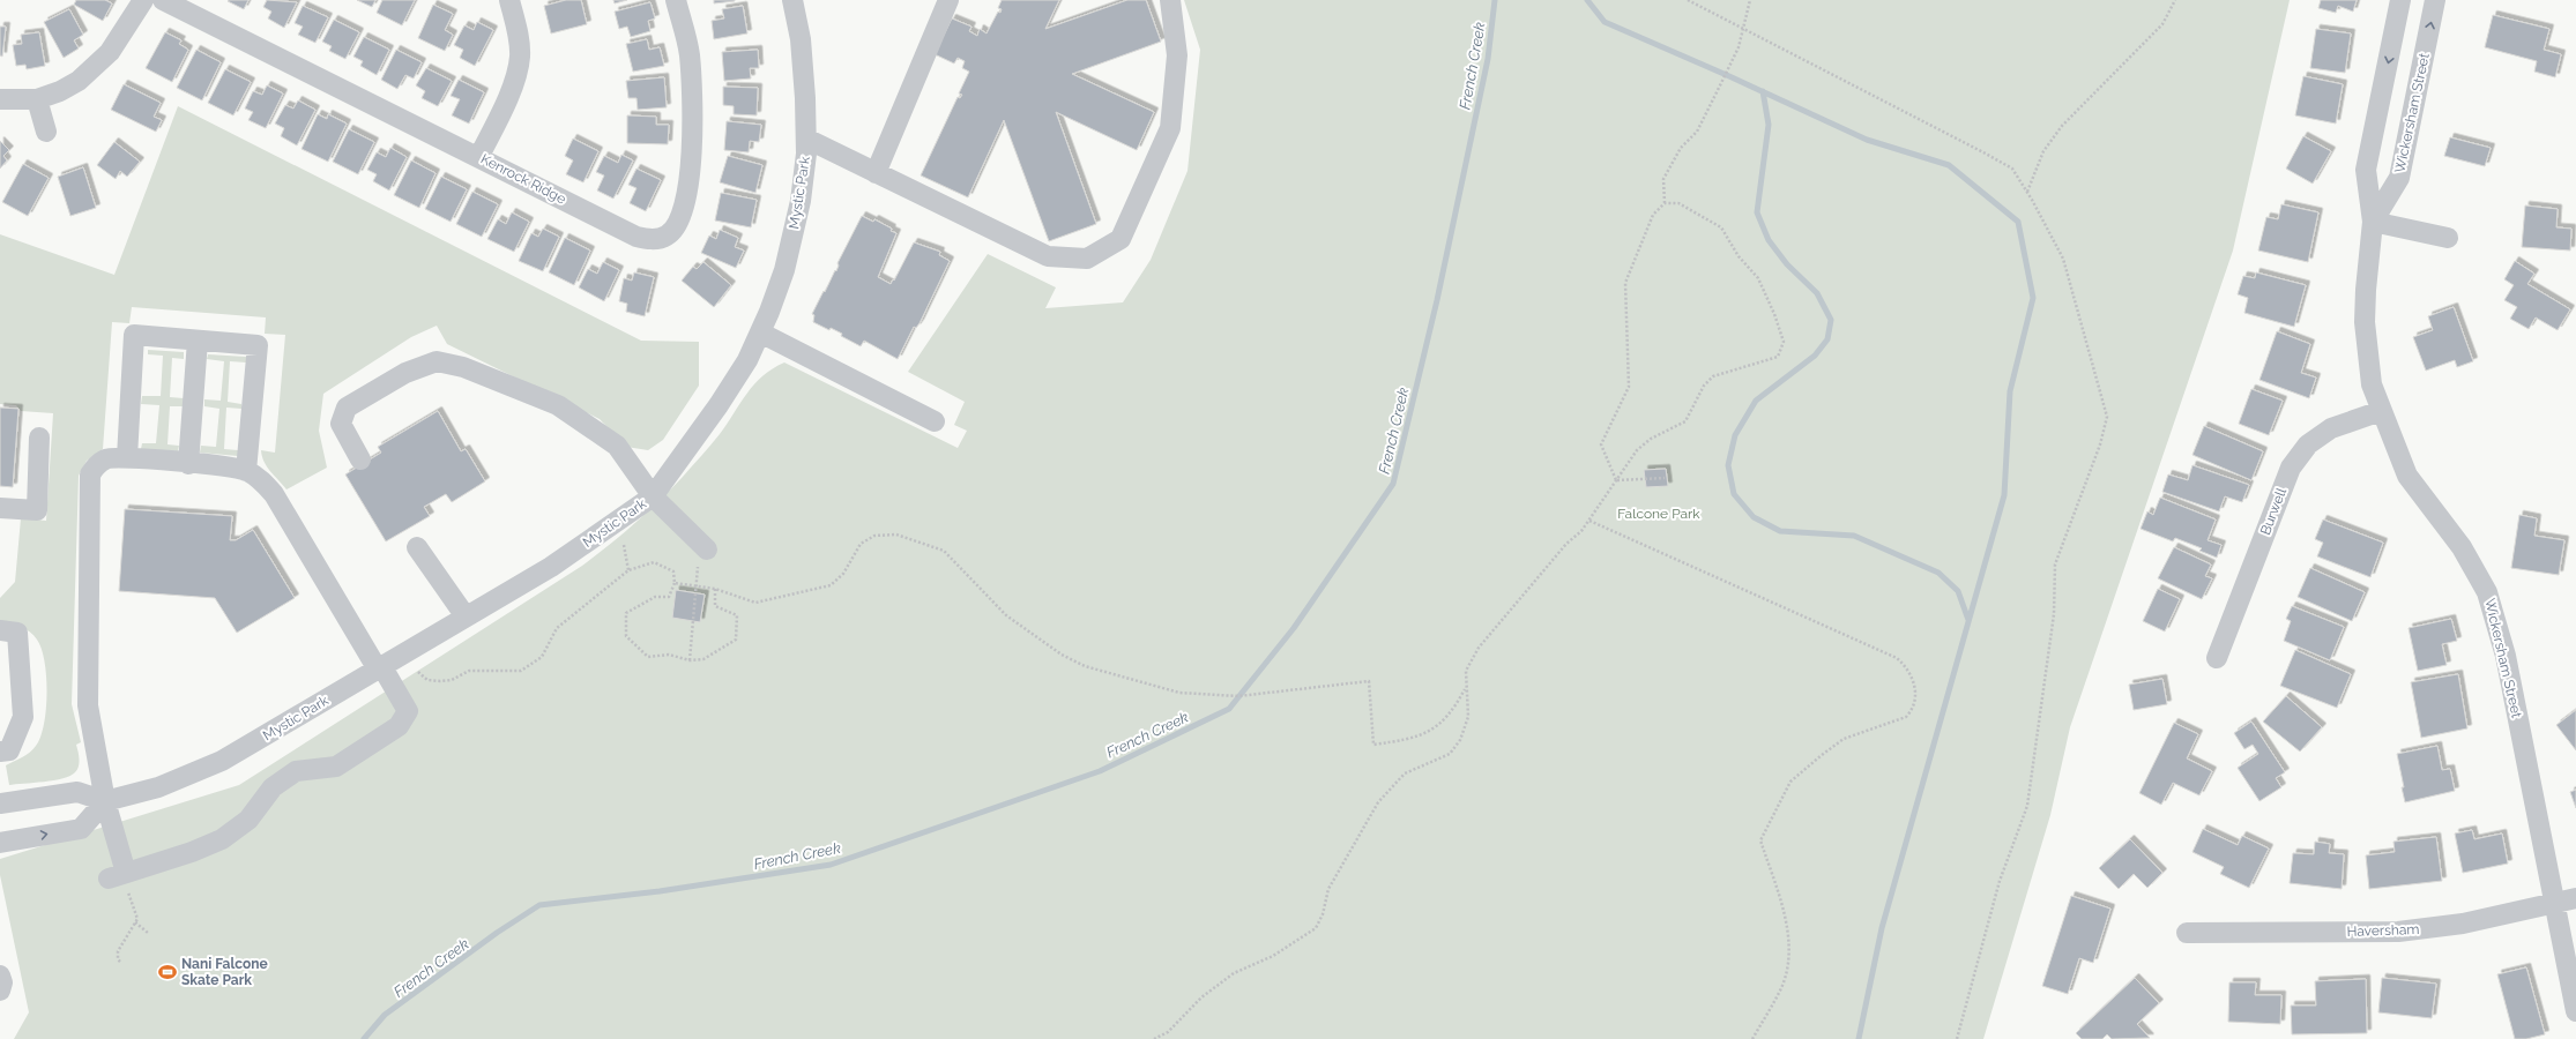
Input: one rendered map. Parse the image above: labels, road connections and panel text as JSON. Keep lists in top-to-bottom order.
{
  "streets": {
    "street": [
      "Wickersham Street",
      "Kenrock Ridge",
      "Mystic Park",
      "Burwell",
      "Haversham"
    ]
  },
  "crossings": [
    ["Wickersham Street", "Burwell"],
    ["Wickersham Street", "Haversham"]
  ],
  "water": ["French Creek"],
  "parks": ["Falcone Park"],
  "places": {
    "sports": ["Nani Falcone Skate Park"]
  }
}
